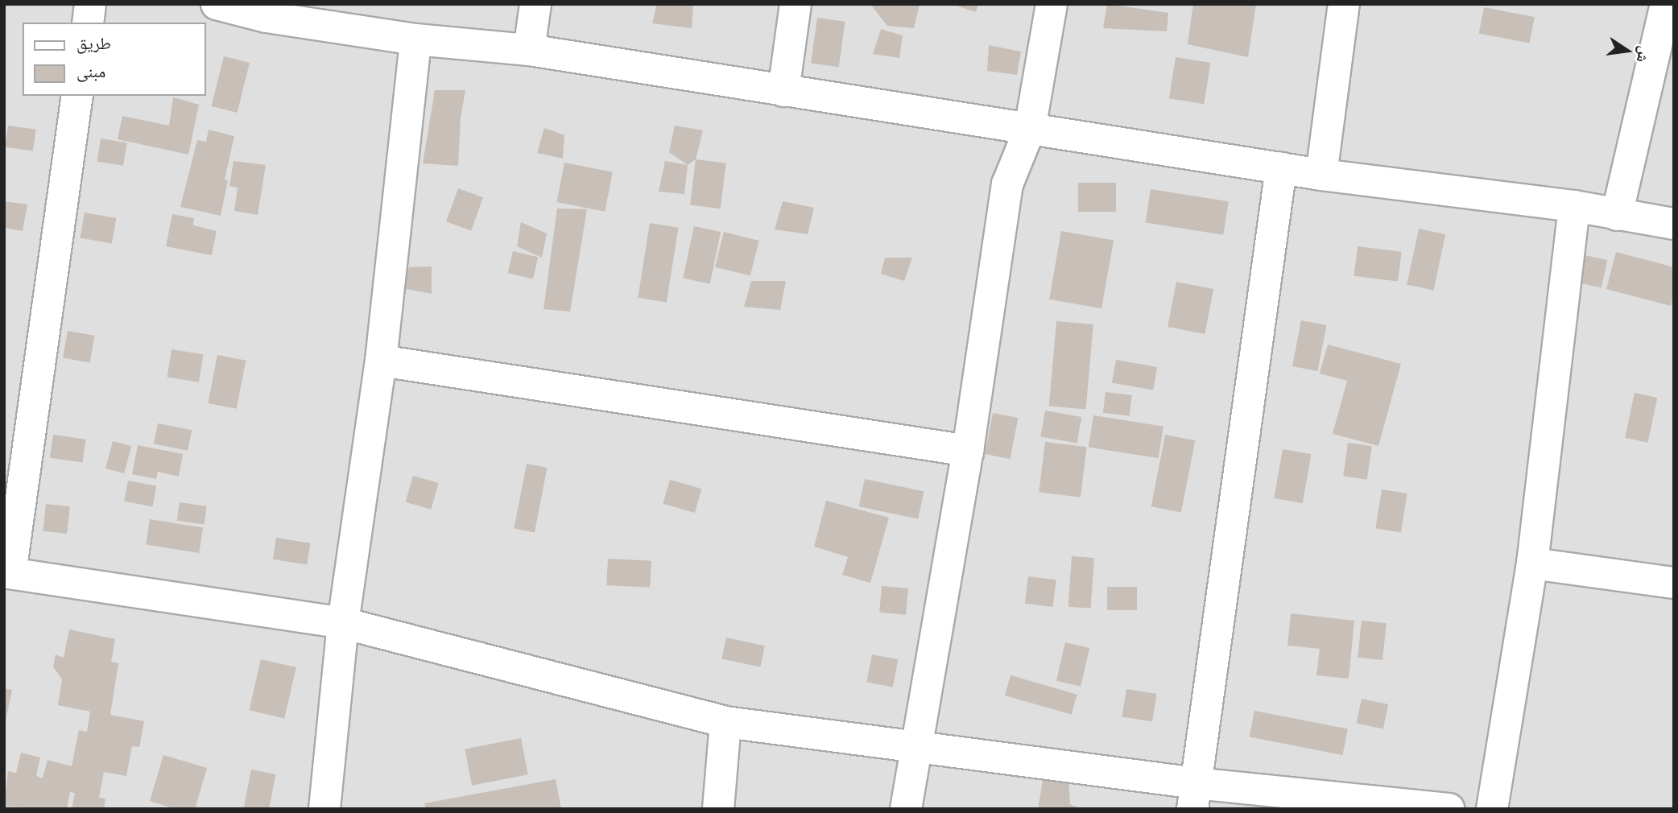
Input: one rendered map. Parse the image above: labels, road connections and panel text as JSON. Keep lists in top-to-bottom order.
{
  "legend": ["طريق", "مبنى"],
  "north": "right"
}
